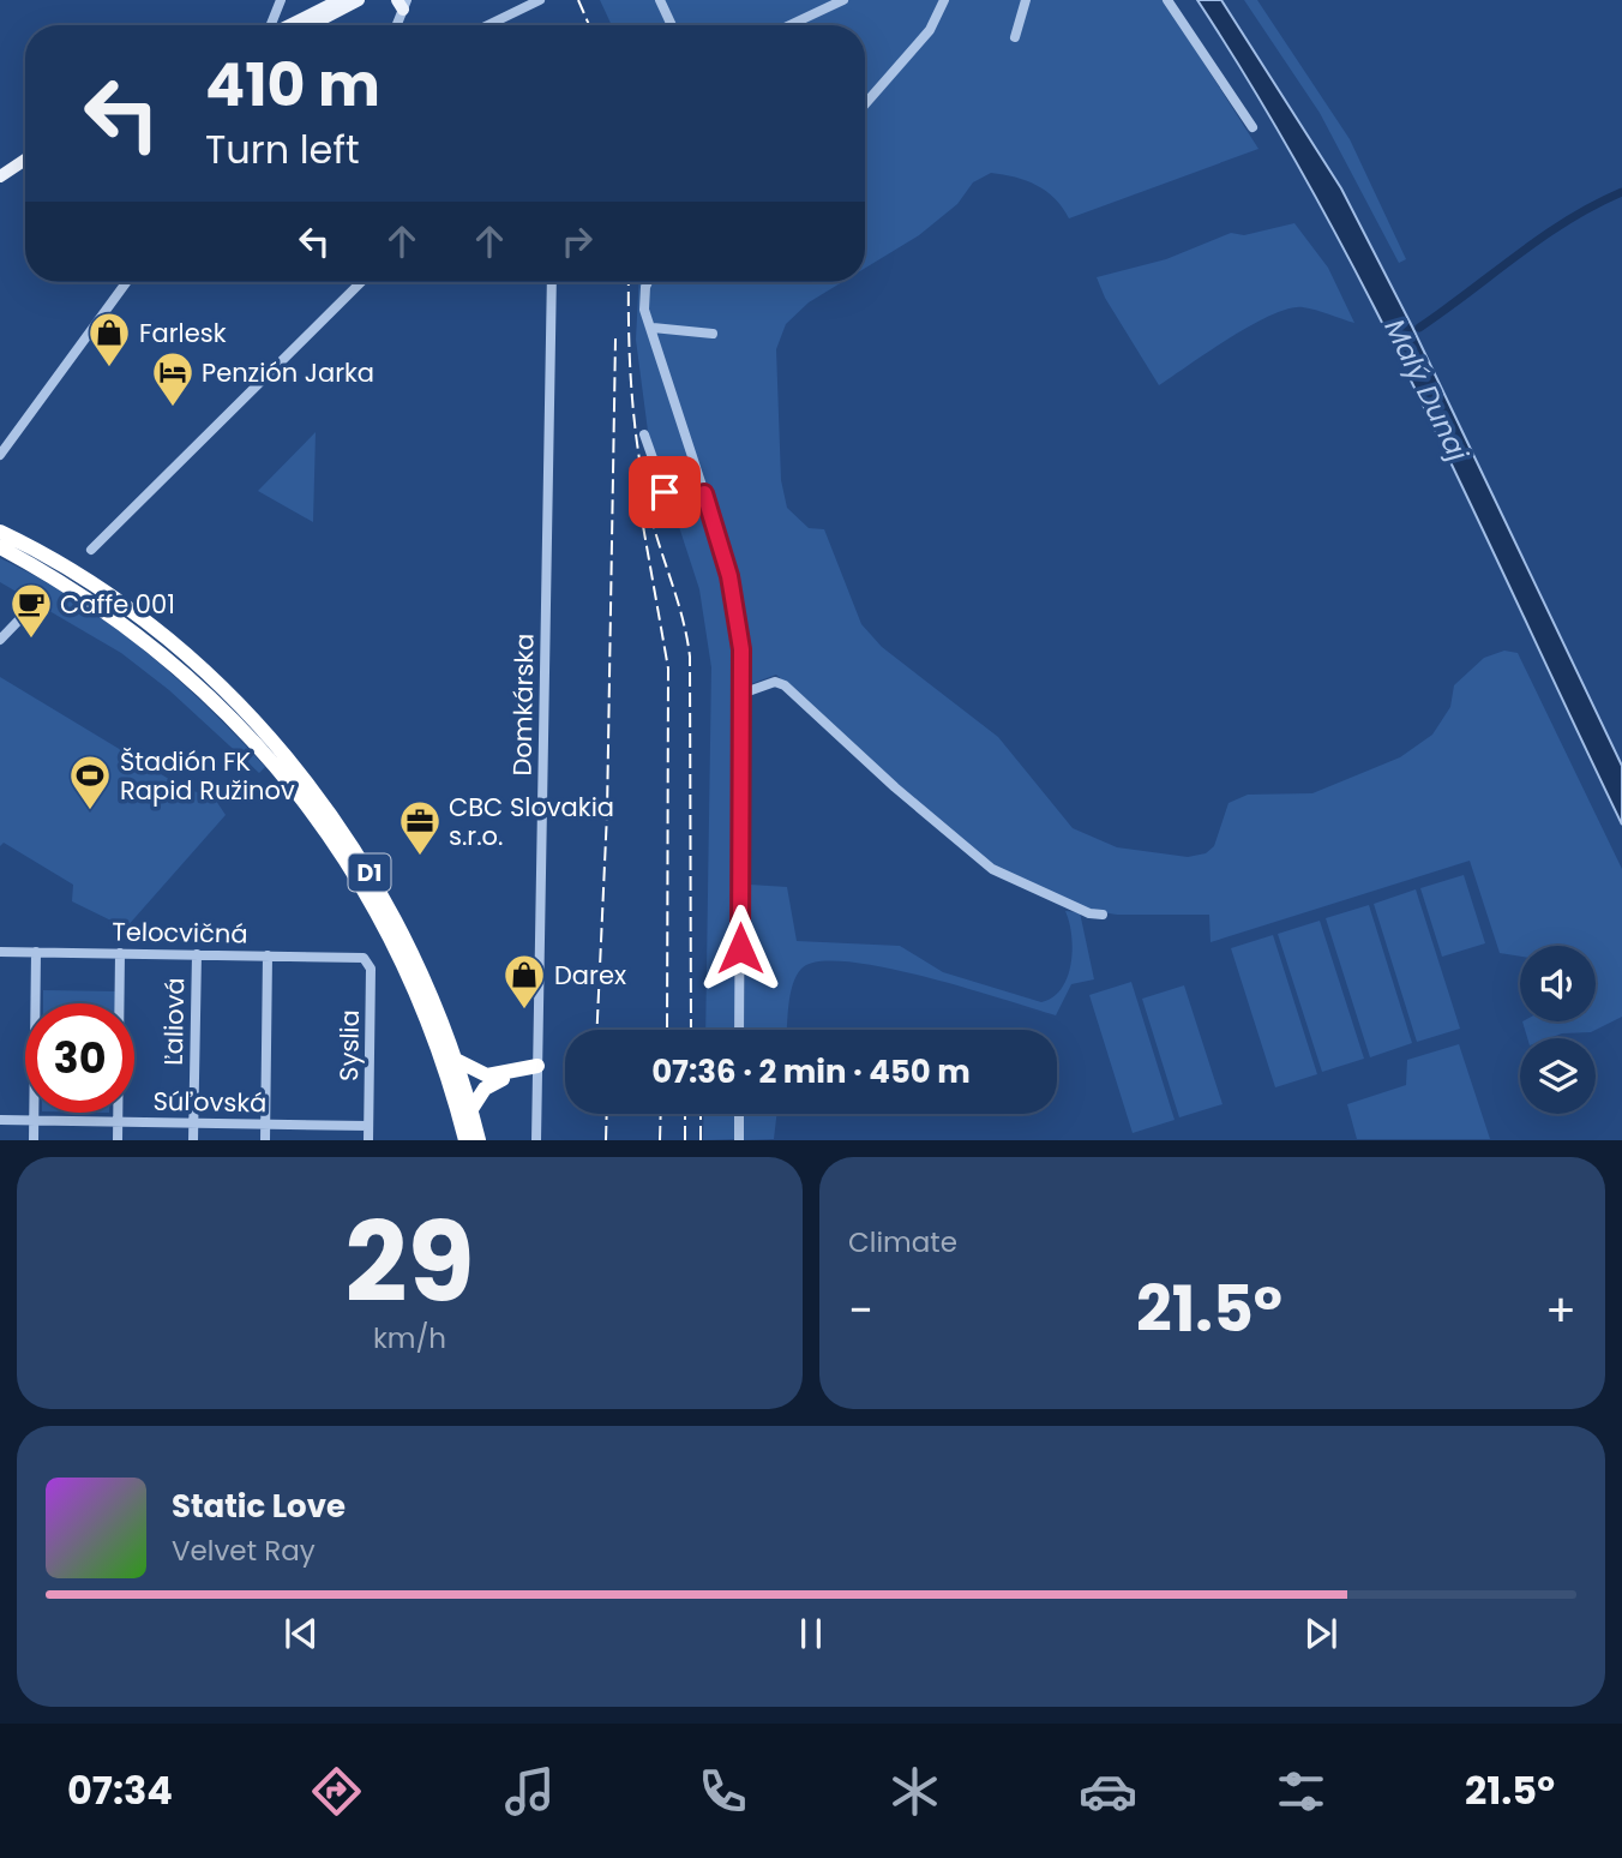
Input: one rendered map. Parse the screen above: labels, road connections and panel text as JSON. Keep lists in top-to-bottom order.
{
  "streets": {
    "highway": ["D1"],
    "street": [
      "Domkárska",
      "Telocvičná",
      "Ľaliová",
      "Syslia",
      "Súľovská"
    ]
  },
  "crossings": [
    ["Telocvičná", "Ľaliová"],
    ["Telocvičná", "Syslia"],
    ["Ľaliová", "Súľovská"],
    ["Syslia", "Súľovská"]
  ],
  "water": ["Malý Dunaj"],
  "places": {
    "shop": ["Farlesk", "Darex"],
    "hotel": ["Penzión Jarka"],
    "cafe": ["Caffe 001"],
    "sports": ["Štadión FK Rapid Ružinov"],
    "office": ["CBC Slovakia s.r.o."]
  },
  "page": {
    "turn": ["410 m", "Turn left"],
    "limit": "30",
    "trip": "07:36 · 2 min · 450 m",
    "tile": [
      ["29", "km/h"],
      "Climate"
    ],
    "heat": ["−", "21.5°", "+"],
    "song": ["Static Love", "Velvet Ray"],
    "tabs": ["07:34", "21.5°"]
  }
}
